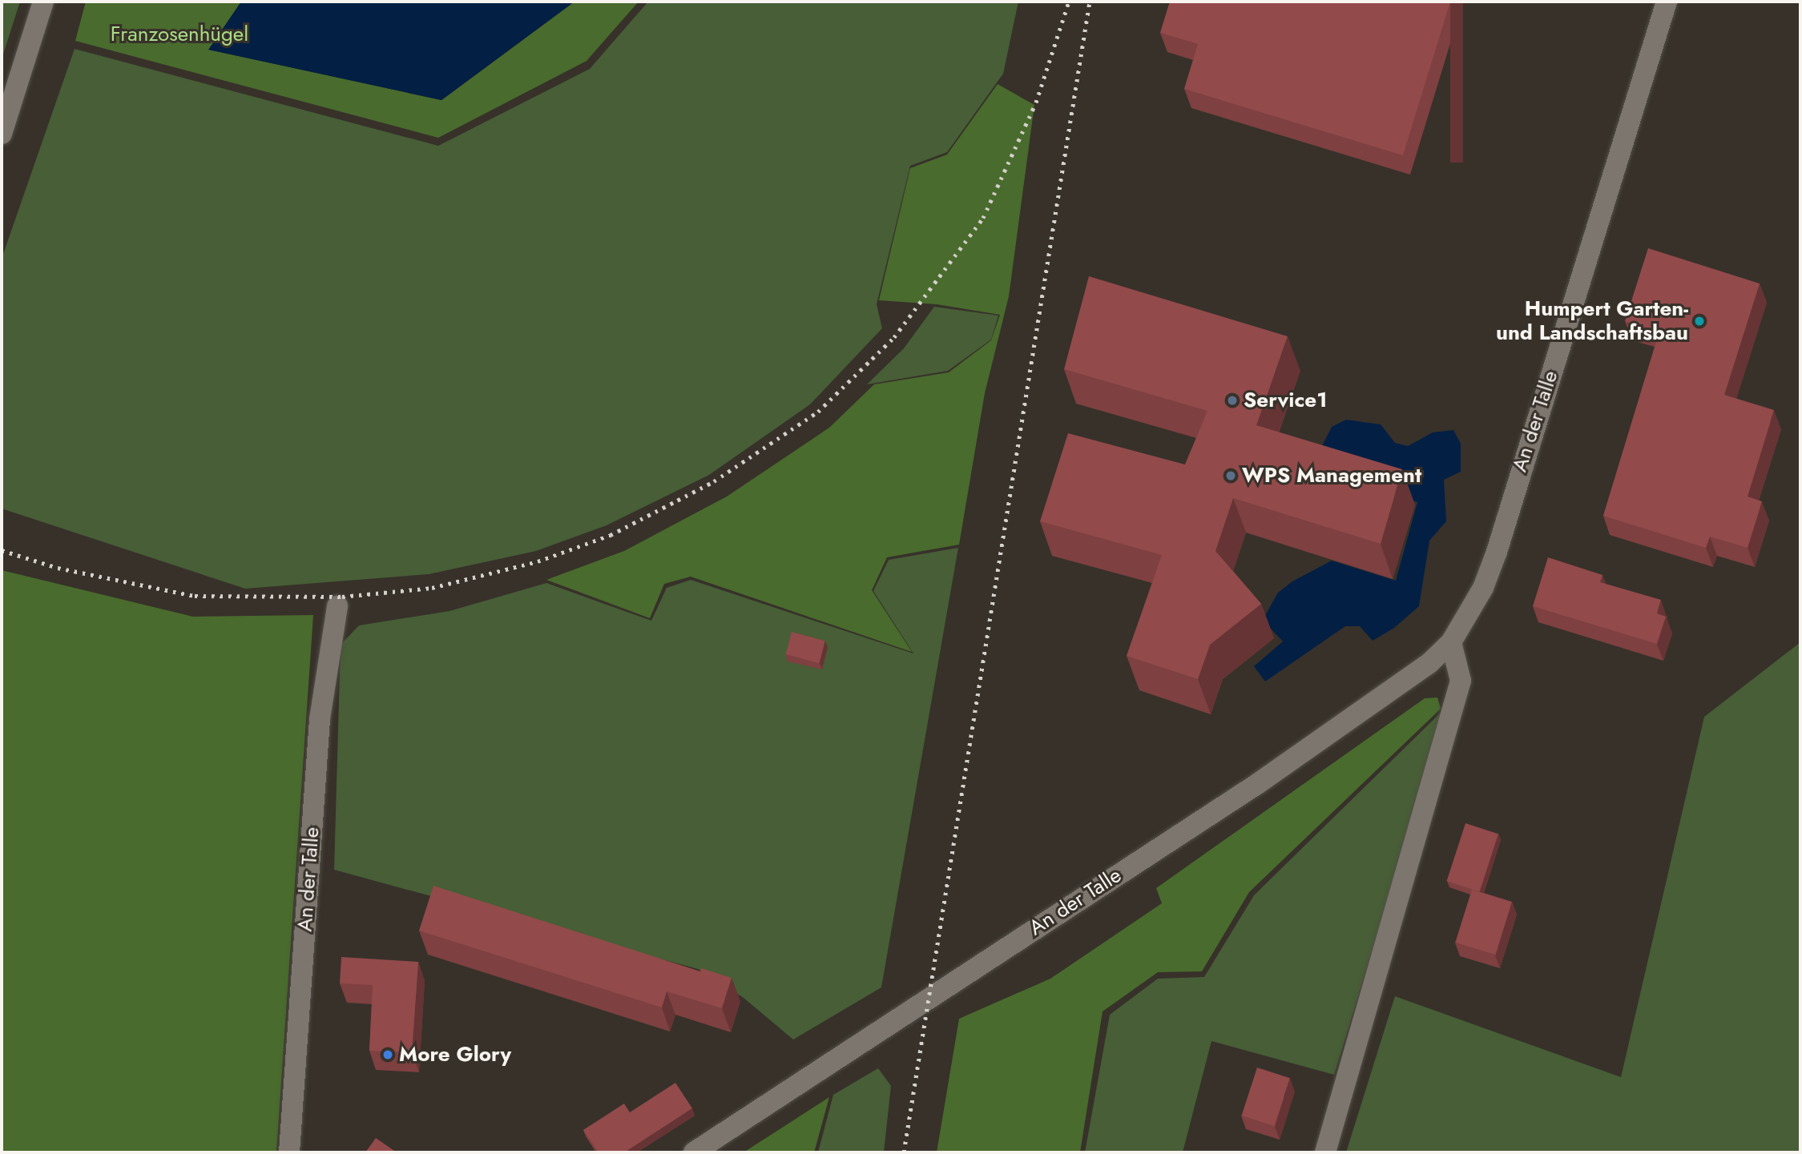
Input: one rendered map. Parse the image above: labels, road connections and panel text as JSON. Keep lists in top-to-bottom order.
{
  "streets": {
    "street": ["An der Talle"]
  },
  "parks": ["Franzosenhügel"],
  "places": [
    "Humpert Garten- und Landschaftsbau",
    "Service1",
    "WPS Management",
    "More Glory"
  ]
}
